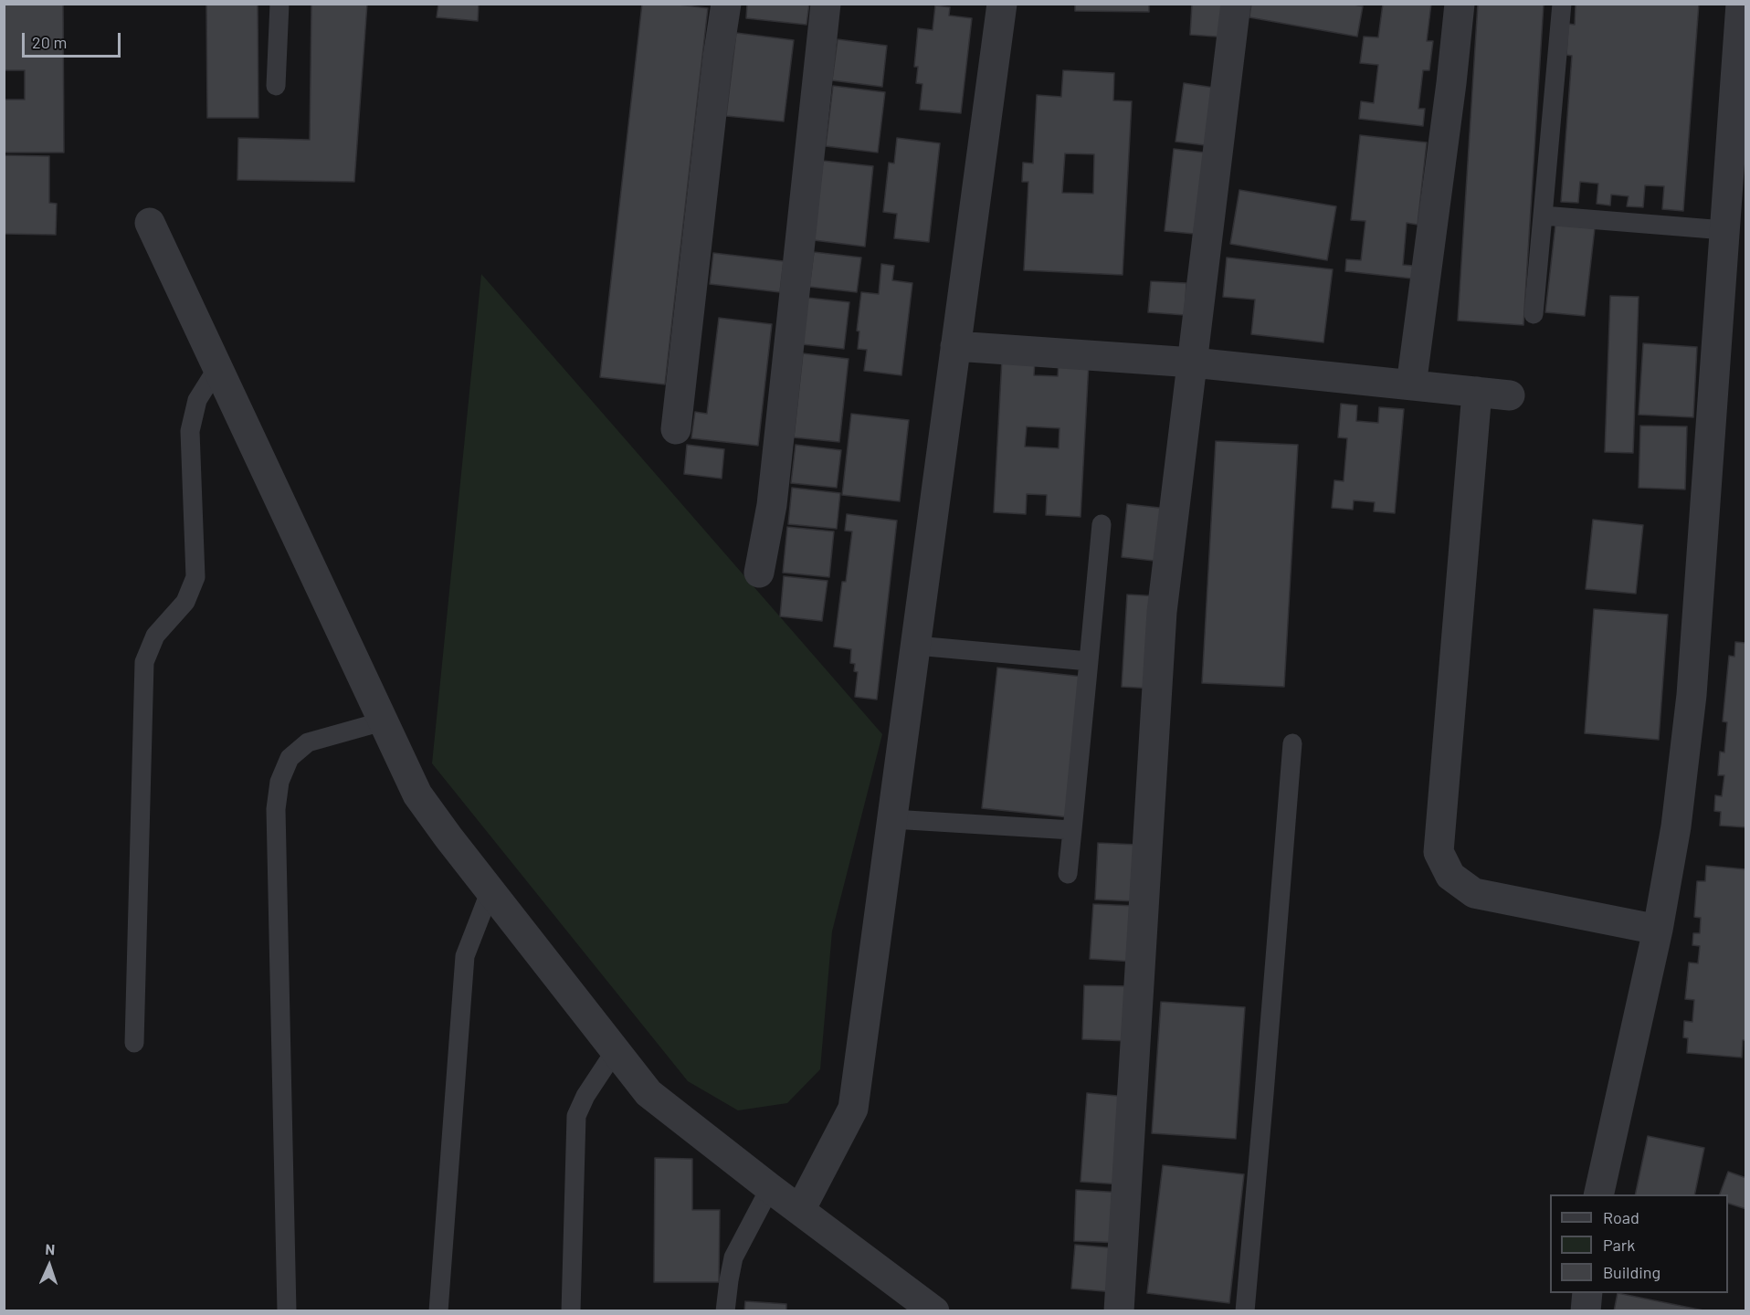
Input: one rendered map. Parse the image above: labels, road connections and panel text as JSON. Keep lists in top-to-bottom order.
{
  "legend": ["Road", "Park", "Building"],
  "scale_bar": "20 m",
  "north": "top"
}
